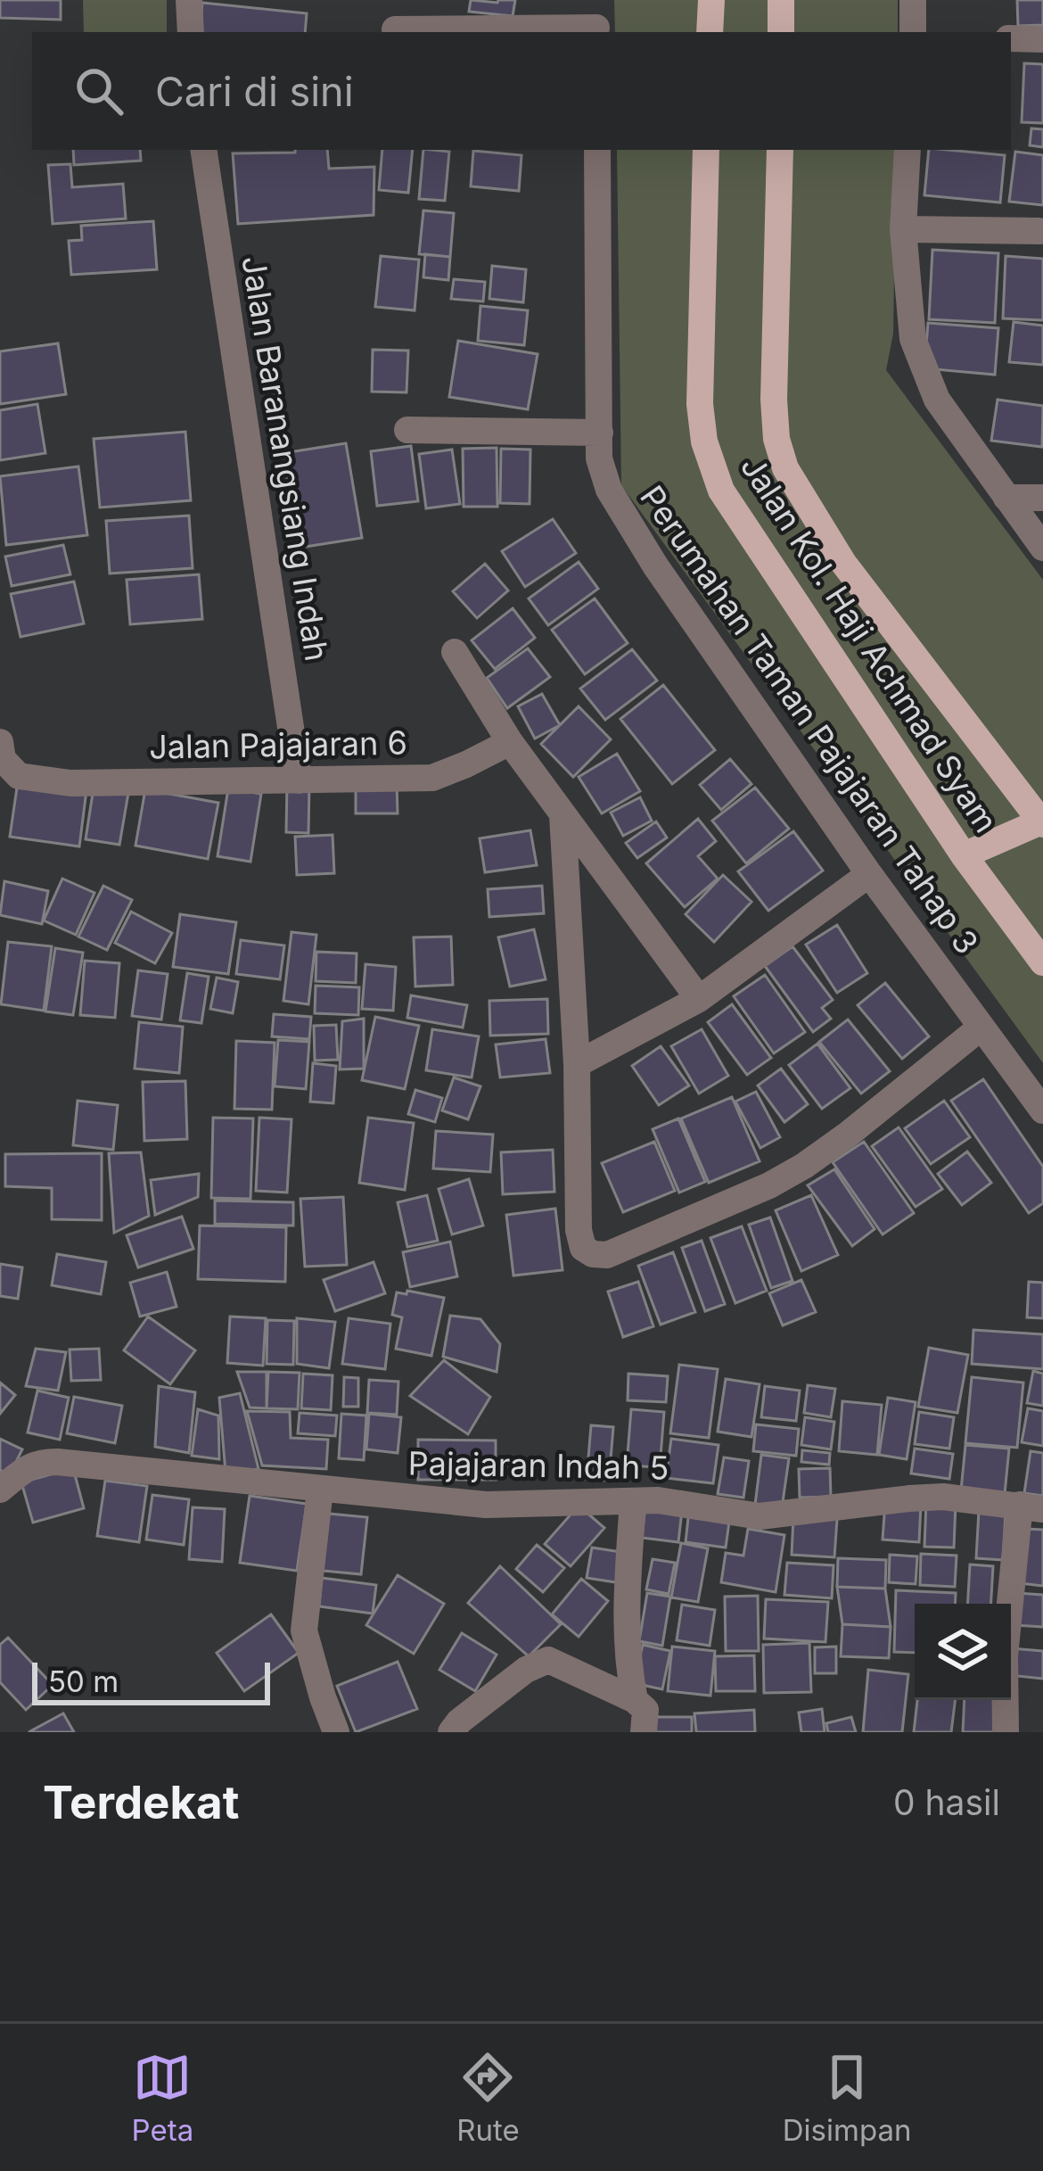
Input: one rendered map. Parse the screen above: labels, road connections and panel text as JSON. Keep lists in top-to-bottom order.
{
  "streets": {
    "main road": ["Jalan Kol. Haji Achmad Syam"],
    "street": [
      "Jalan Baranangsiang Indah",
      "Perumahan Taman Pajajaran Tahap 3",
      "Jalan Pajajaran 6",
      "Pajajaran Indah 5"
    ]
  },
  "crossings": [
    ["Jalan Baranangsiang Indah", "Jalan Pajajaran 6"]
  ],
  "scale_bar": "50 m",
  "page": {
    "search": "Cari di sini",
    "scale": "50 m",
    "heading": ["Terdekat", "0 hasil"],
    "nav": ["Peta", "Rute", "Disimpan"]
  }
}
